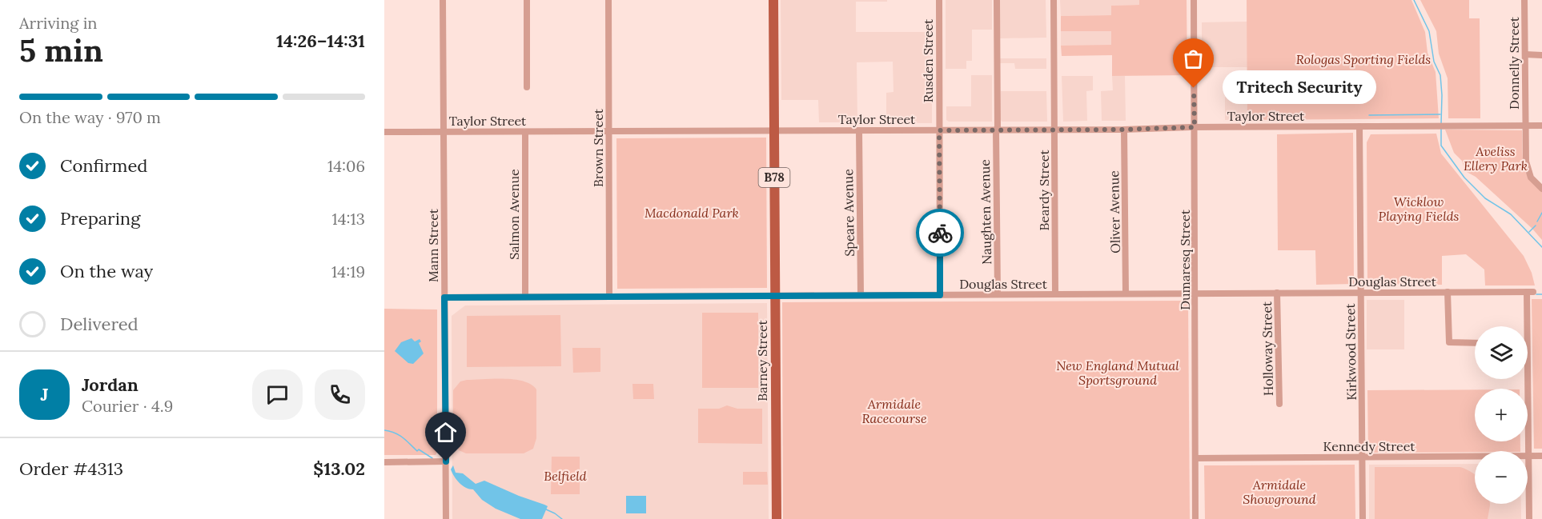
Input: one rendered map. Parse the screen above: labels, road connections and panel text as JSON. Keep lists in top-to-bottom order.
{
  "streets": {
    "main road": ["B78", "Barney Street"],
    "street": [
      "Rusden Street",
      "Donnelly Street",
      "Taylor Street",
      "Brown Street",
      "Beardy Street",
      "Naughten Avenue",
      "Oliver Avenue",
      "Speare Avenue",
      "Salmon Avenue",
      "Mann Street",
      "Dumaresq Street",
      "Douglas Street",
      "Holloway Street",
      "Kirkwood Street",
      "Kennedy Street"
    ]
  },
  "crossings": [
    ["Rusden Street", "Taylor Street"],
    ["Rusden Street", "Douglas Street"],
    ["Donnelly Street", "Taylor Street"],
    ["Taylor Street", "Brown Street"],
    ["Taylor Street", "Beardy Street"],
    ["Taylor Street", "Naughten Avenue"],
    ["Taylor Street", "Oliver Avenue"],
    ["Taylor Street", "Speare Avenue"],
    ["Taylor Street", "Salmon Avenue"],
    ["Taylor Street", "Mann Street"],
    ["Taylor Street", "Dumaresq Street"],
    ["Taylor Street", "Kirkwood Street"],
    ["Taylor Street", "Barney Street"],
    ["Brown Street", "Douglas Street"],
    ["Beardy Street", "Douglas Street"],
    ["Naughten Avenue", "Douglas Street"],
    ["Oliver Avenue", "Douglas Street"],
    ["Speare Avenue", "Douglas Street"],
    ["Salmon Avenue", "Douglas Street"],
    ["Mann Street", "Douglas Street"],
    ["Dumaresq Street", "Douglas Street"],
    ["Dumaresq Street", "Kennedy Street"],
    ["Douglas Street", "Holloway Street"],
    ["Douglas Street", "Kirkwood Street"],
    ["Douglas Street", "Barney Street"],
    ["Douglas Street", "Kennedy Street"],
    ["Kirkwood Street", "Kennedy Street"]
  ],
  "parks": [
    "Rologas Sporting Fields",
    "Aveliss Ellery Park",
    "Wicklow Playing Fields",
    "Macdonald Park",
    "New England Mutual Sportsground",
    "Armidale Racecourse",
    "Belfield",
    "Armidale Showground"
  ],
  "places": ["Tritech Security"],
  "page": {
    "heading": ["5 min", "Arriving in", "14:26–14:31"],
    "panel": [
      "Jordan",
      "Courier · 4.9",
      "Order #4313",
      "$13.02"
    ],
    "bubble": "Tritech Security",
    "bar": "On the way · 970 m",
    "list": [
      ["Confirmed", "14:06"],
      ["Preparing", "14:13"],
      ["On the way", "14:19"],
      "Delivered"
    ],
    "map_buttons": ["+", "−"],
    "round": "J"
  }
}
